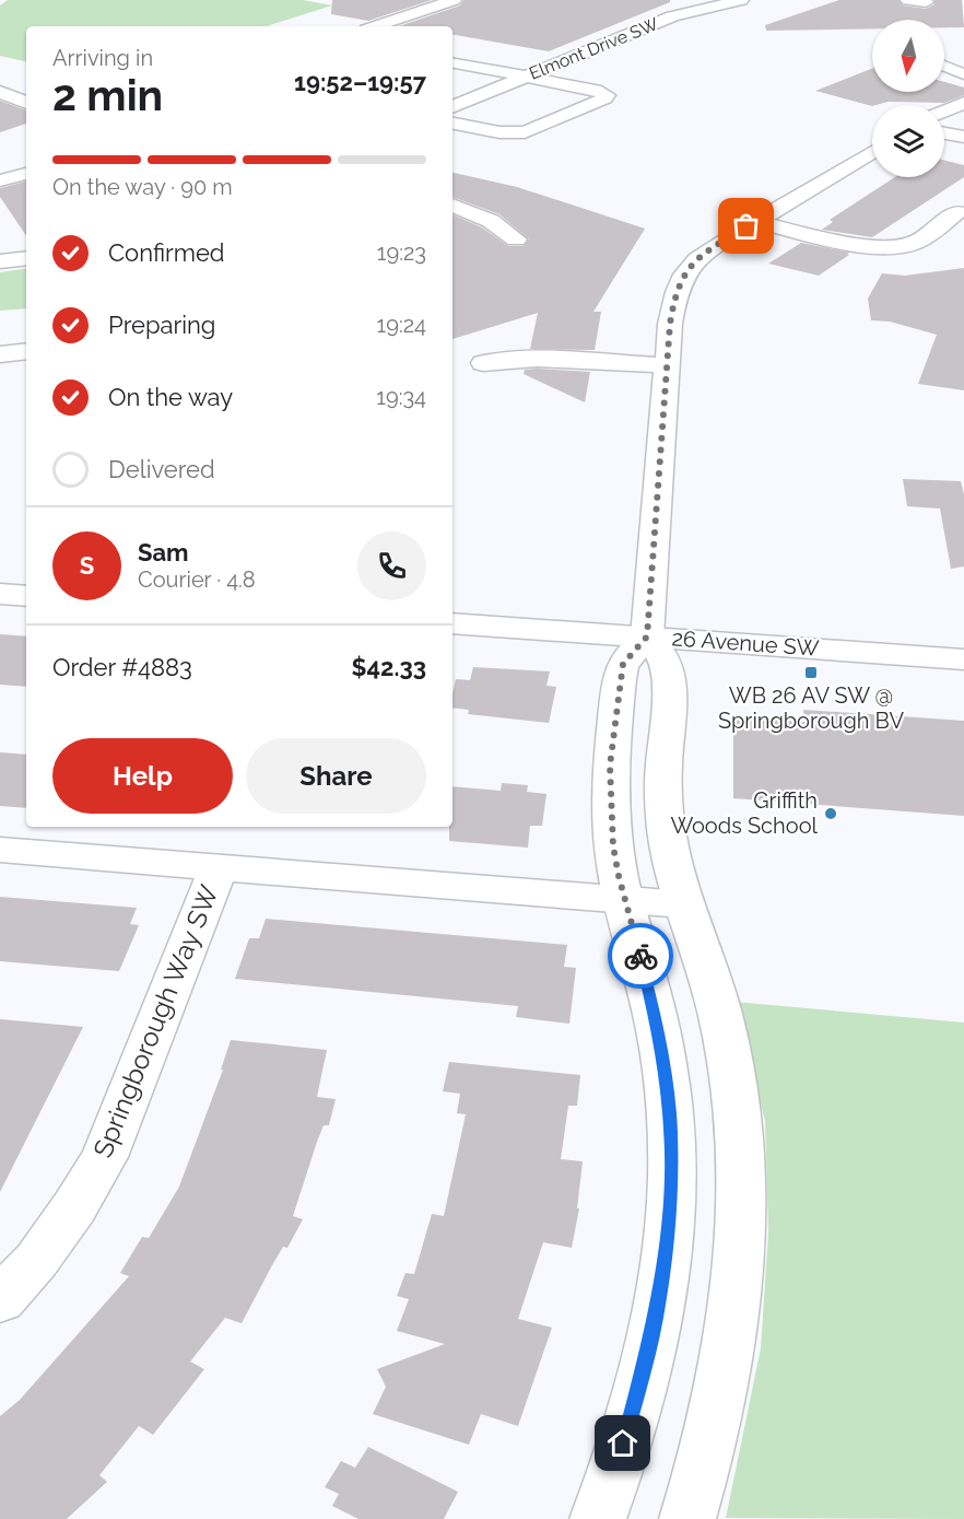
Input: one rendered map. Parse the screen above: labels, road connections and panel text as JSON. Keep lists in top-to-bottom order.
{
  "streets": {
    "street": ["Elmont Drive SW", "26 Avenue SW", "Springborough Way SW"]
  },
  "places": {
    "transit": ["WB 26 AV SW @ Springborough BV"],
    "other": ["Griffith Woods School"]
  },
  "north": "bottom",
  "page": {
    "heading": ["2 min", "Arriving in", "19:52–19:57"],
    "panel": [
      "Sam",
      "Courier · 4.8",
      "Order #4883",
      "$42.33"
    ],
    "bar": "On the way · 90 m",
    "list": [
      ["Confirmed", "19:23"],
      ["Preparing", "19:24"],
      ["On the way", "19:34"],
      "Delivered"
    ],
    "round": "S",
    "buttons": ["Help", "Share"]
  }
}
